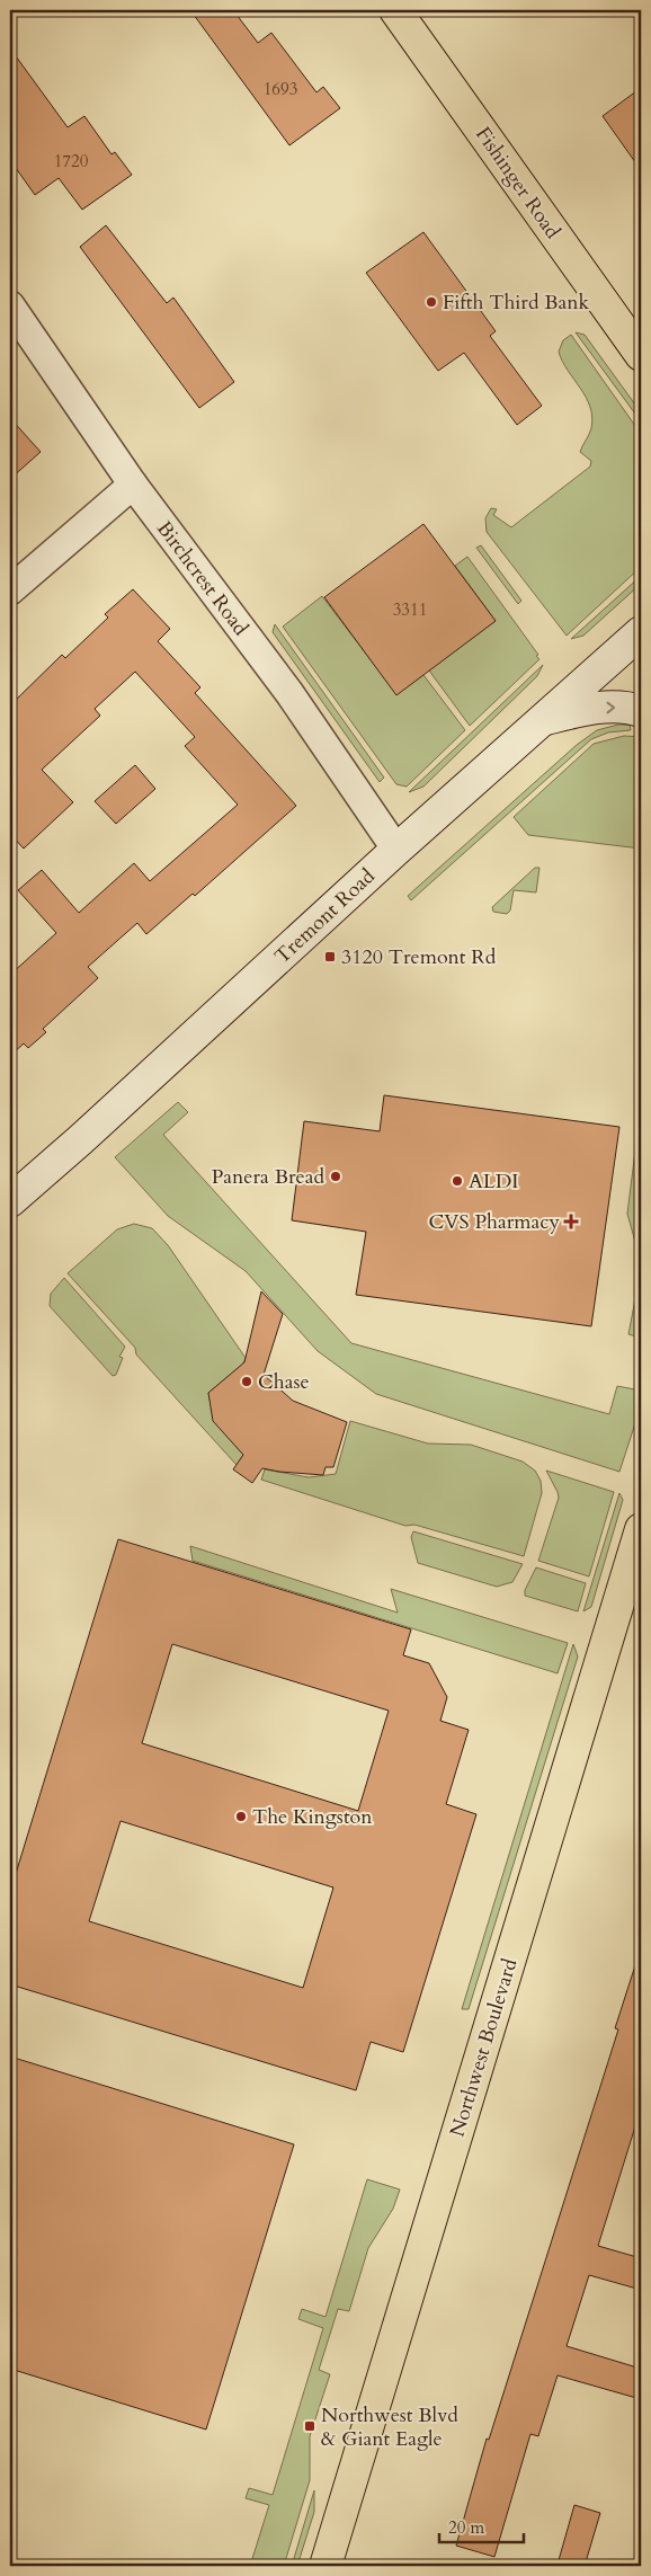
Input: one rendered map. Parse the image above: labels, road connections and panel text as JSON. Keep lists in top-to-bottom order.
{
  "streets": {
    "main road": ["Fishinger Road", "Tremont Road", "Northwest Boulevard"],
    "street": ["Birchcrest Road"]
  },
  "crossings": [
    ["Birchcrest Road", "Tremont Road"]
  ],
  "places": {
    "other": [
      "Fifth Third Bank",
      "Panera Bread",
      "ALDI",
      "Chase",
      "The Kingston"
    ],
    "transit": ["3120 Tremont Rd", "Northwest Blvd & Giant Eagle"],
    "health": ["CVS Pharmacy"]
  },
  "house_numbers": ["1693", "1720", "3311"],
  "scale_bar": "20 m"
}
